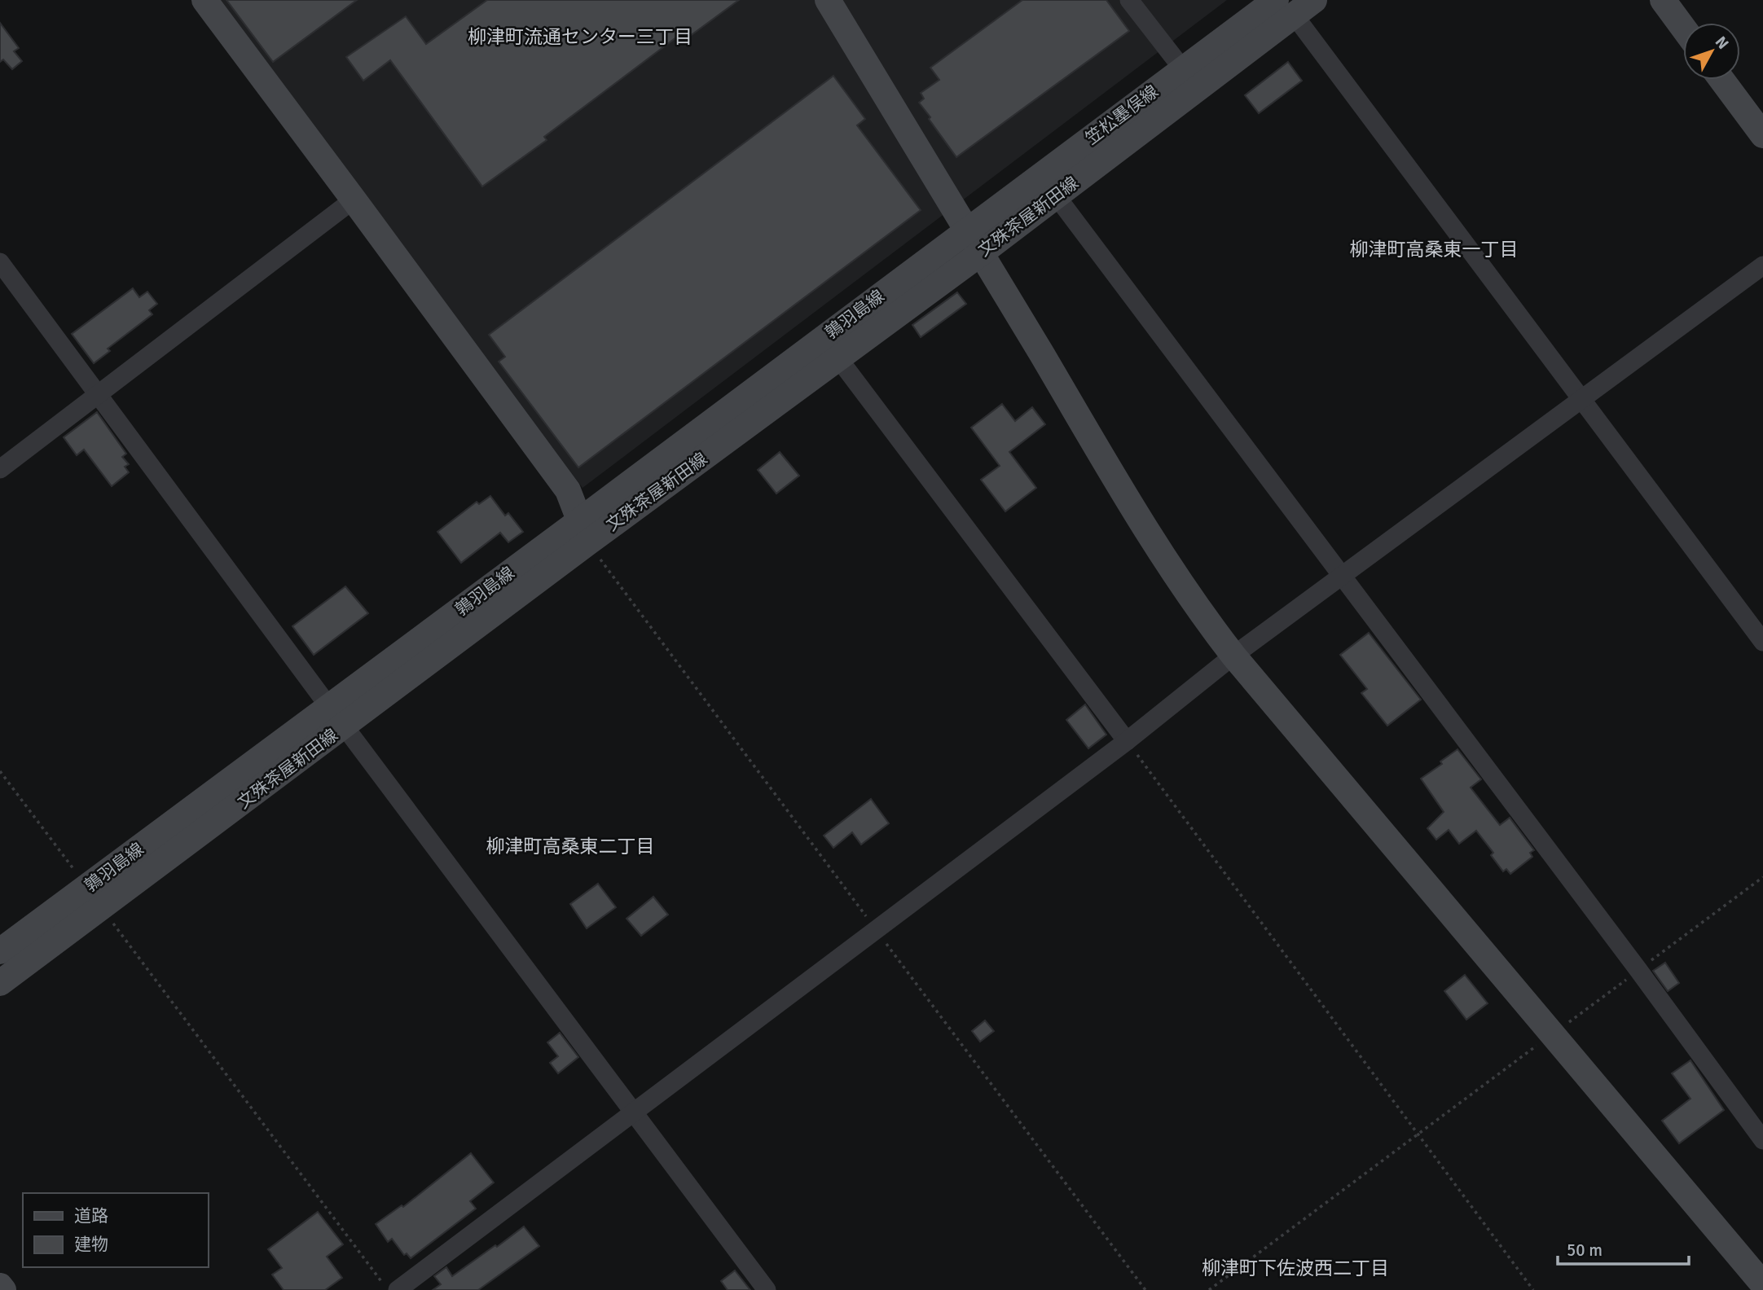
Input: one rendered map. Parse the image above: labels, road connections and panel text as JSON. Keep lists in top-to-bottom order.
{
  "streets": {
    "main road": ["笠松墨俣線", "文殊茶屋新田線", "鶉羽島線"]
  },
  "crossings": [
    ["笠松墨俣線", "文殊茶屋新田線"],
    ["笠松墨俣線", "鶉羽島線"],
    ["文殊茶屋新田線", "鶉羽島線"]
  ],
  "districts": [
    "柳津町流通センター三丁目",
    "柳津町高桑東一丁目",
    "柳津町高桑東二丁目",
    "柳津町下佐波西二丁目"
  ],
  "legend": ["道路", "建物"],
  "scale_bar": "50 m",
  "north": "top right"
}
